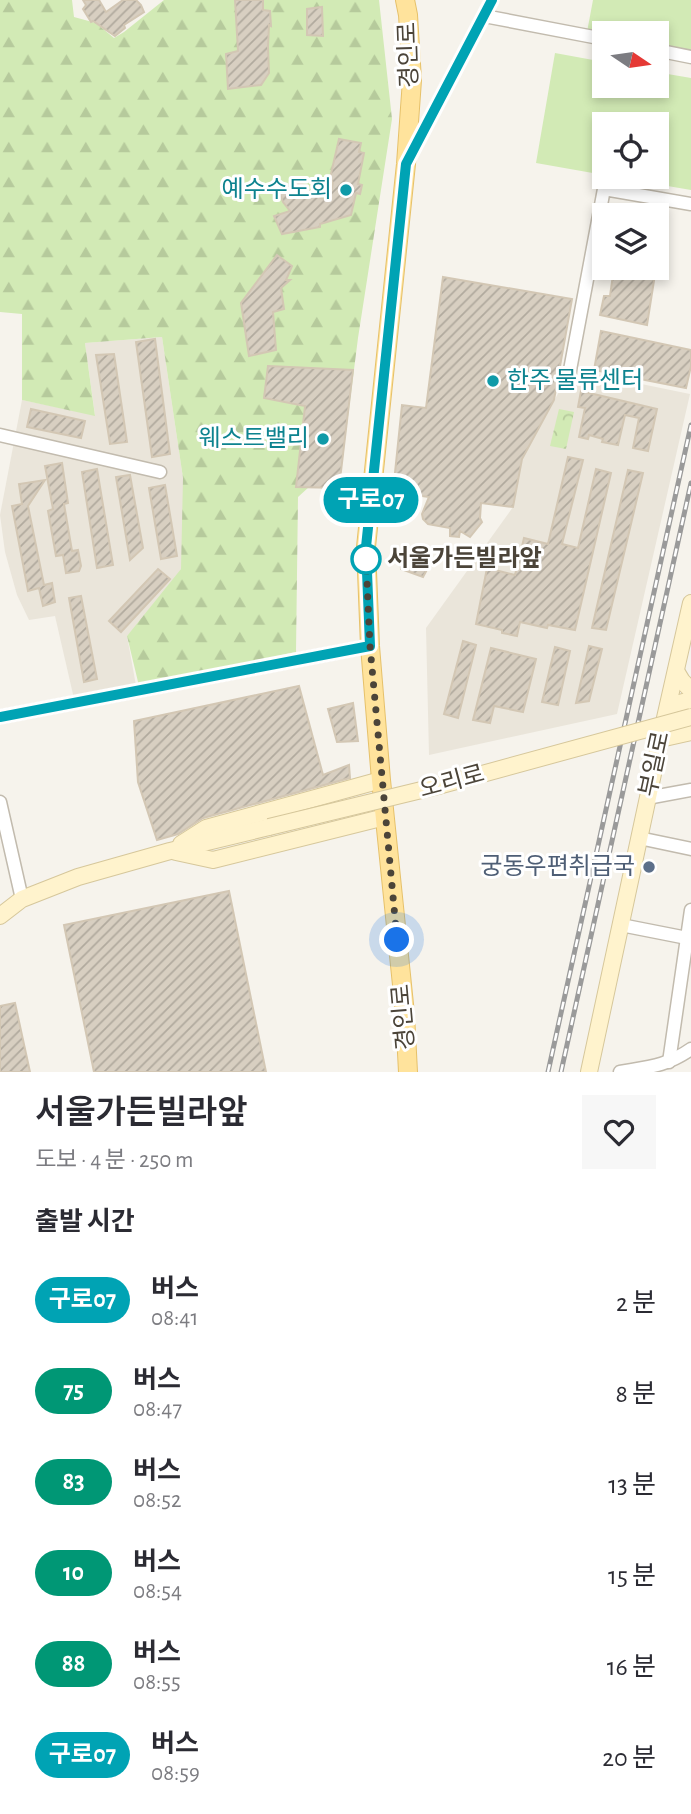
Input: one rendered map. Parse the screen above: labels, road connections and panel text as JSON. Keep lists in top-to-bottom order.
{
  "streets": {
    "main road": ["경인로", "부일로", "오리로"]
  },
  "crossings": [
    ["경인로", "오리로"]
  ],
  "places": [
    "예수수도회",
    "한주 물류센터",
    "웨스트밸리",
    "서울가든빌라앞",
    "궁동우편취급국"
  ],
  "lines": ["bus line 구로07"],
  "north": "right",
  "page": {
    "on_map": "구로07",
    "heading": [
      ["서울가든빌라앞", "도보 · 4 분 · 250 m"],
      "출발 시간"
    ],
    "list": [
      {
        "mark": "구로07",
        "name": "버스",
        "note": "08:41",
        "value": "2 분"
      },
      {
        "mark": "75",
        "name": "버스",
        "note": "08:47",
        "value": "8 분"
      },
      {
        "mark": "83",
        "name": "버스",
        "note": "08:52",
        "value": "13 분"
      },
      {
        "mark": "10",
        "name": "버스",
        "note": "08:54",
        "value": "15 분"
      },
      {
        "mark": "88",
        "name": "버스",
        "note": "08:55",
        "value": "16 분"
      },
      {
        "mark": "구로07",
        "name": "버스",
        "note": "08:59",
        "value": "20 분"
      }
    ]
  }
}
